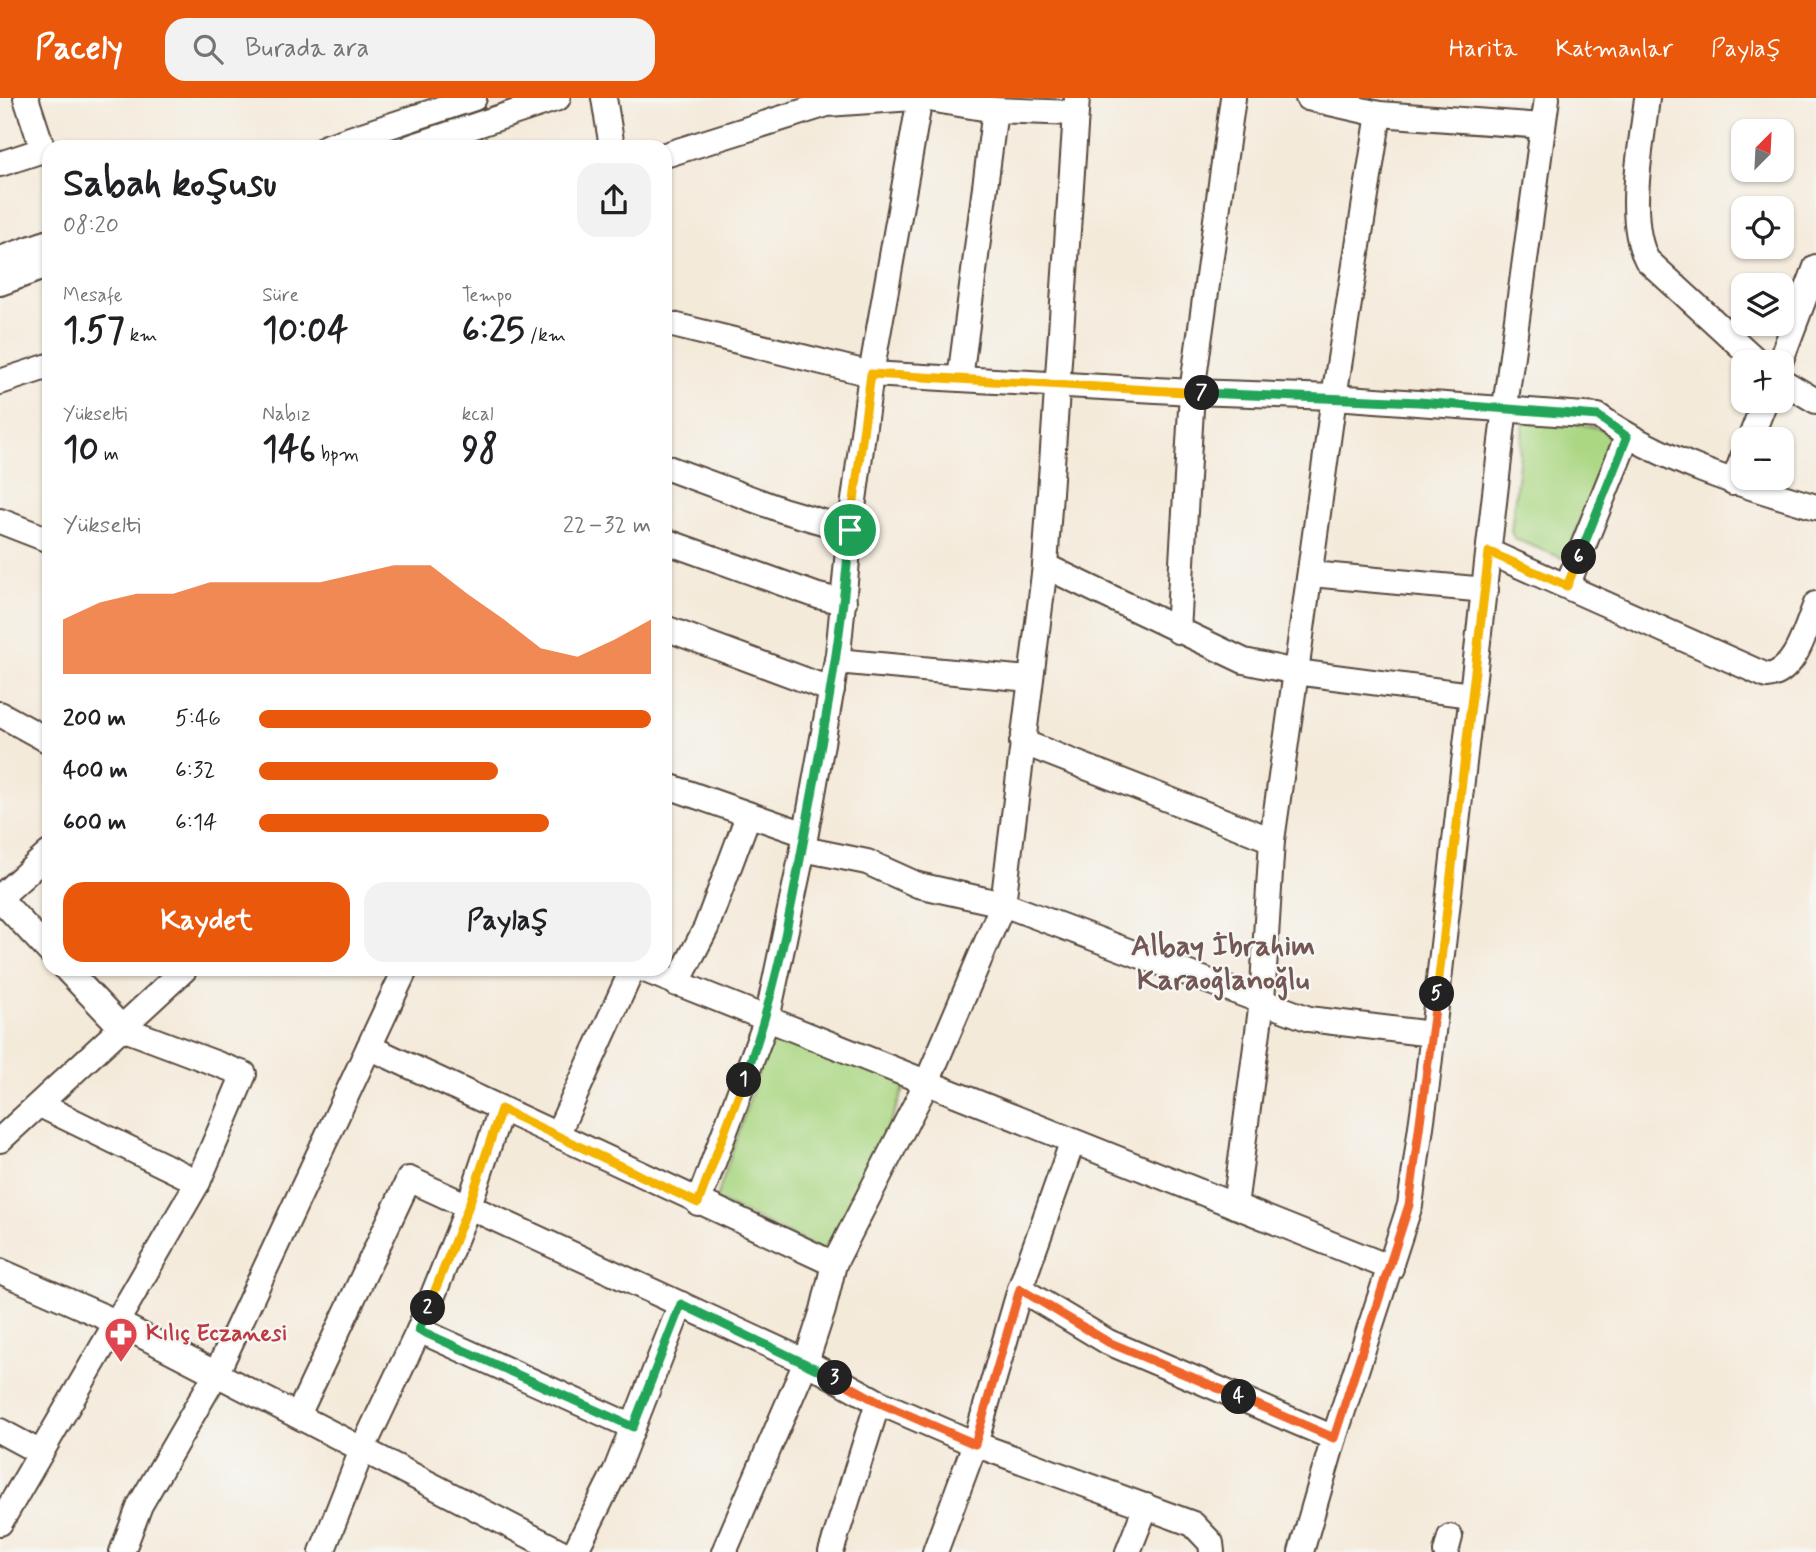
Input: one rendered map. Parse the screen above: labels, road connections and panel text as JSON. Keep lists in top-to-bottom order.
{
  "districts": ["Albay İbrahim Karaoğlanoğlu"],
  "places": {
    "pharmacy": ["Kılıç Eczanesi"]
  },
  "north": "top right",
  "page": {
    "header": "Pacely",
    "search": "Burada ara",
    "nav": ["Harita", "Katmanlar", "Paylaş"],
    "map_buttons": ["+", "−"],
    "heading": ["Sabah koşusu", "08:20"],
    "stats": [
      ["Mesafe", "1.57 km"],
      ["Süre", "10:04"],
      ["Tempo", "6:25 /km"],
      ["Yükselti", "10 m"],
      ["Nabız", "146 bpm"],
      ["kcal", "98"]
    ],
    "pins": [
      "7",
      "6",
      "5",
      "1",
      "2",
      "3",
      "4"
    ],
    "chart": ["Yükselti", "22–32 m"],
    "list": [
      {
        "name": "200 m",
        "note": "5:46"
      },
      {
        "name": "400 m",
        "note": "6:32"
      },
      {
        "name": "600 m",
        "note": "6:14"
      }
    ],
    "buttons": ["Kaydet", "Paylaş"]
  }
}
